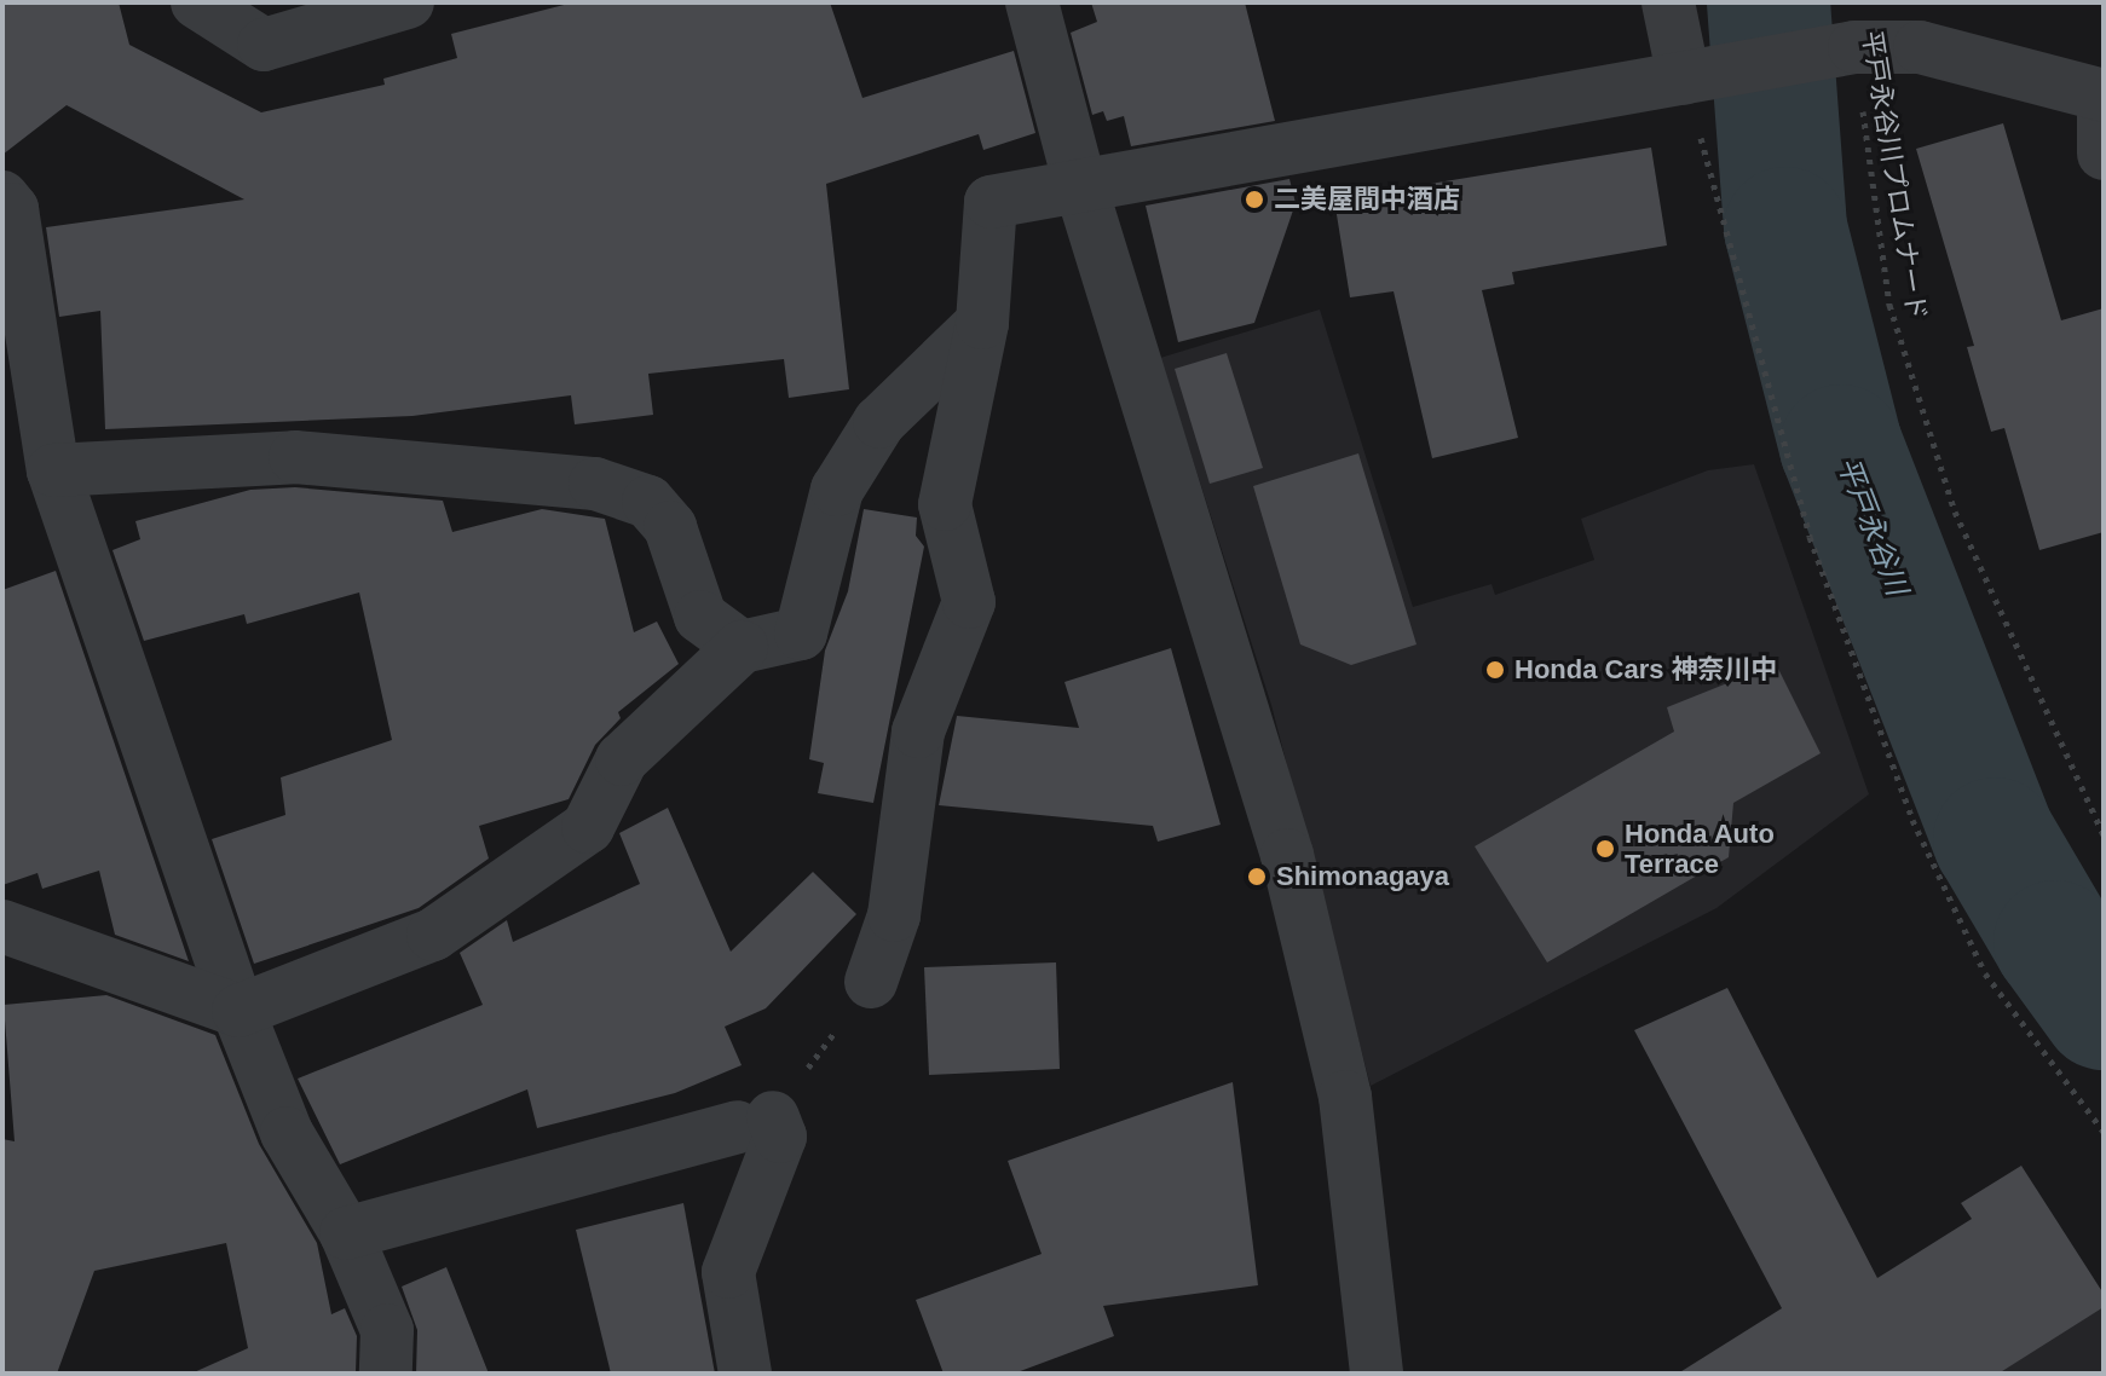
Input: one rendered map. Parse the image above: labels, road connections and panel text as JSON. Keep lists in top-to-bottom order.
{
  "streets": {
    "path": ["平戸永谷川プロムナード"]
  },
  "water": ["平戸永谷川"],
  "places": [
    "二美屋間中酒店",
    "Honda Cars 神奈川中",
    "Honda Auto Terrace",
    "Shimonagaya"
  ]
}
